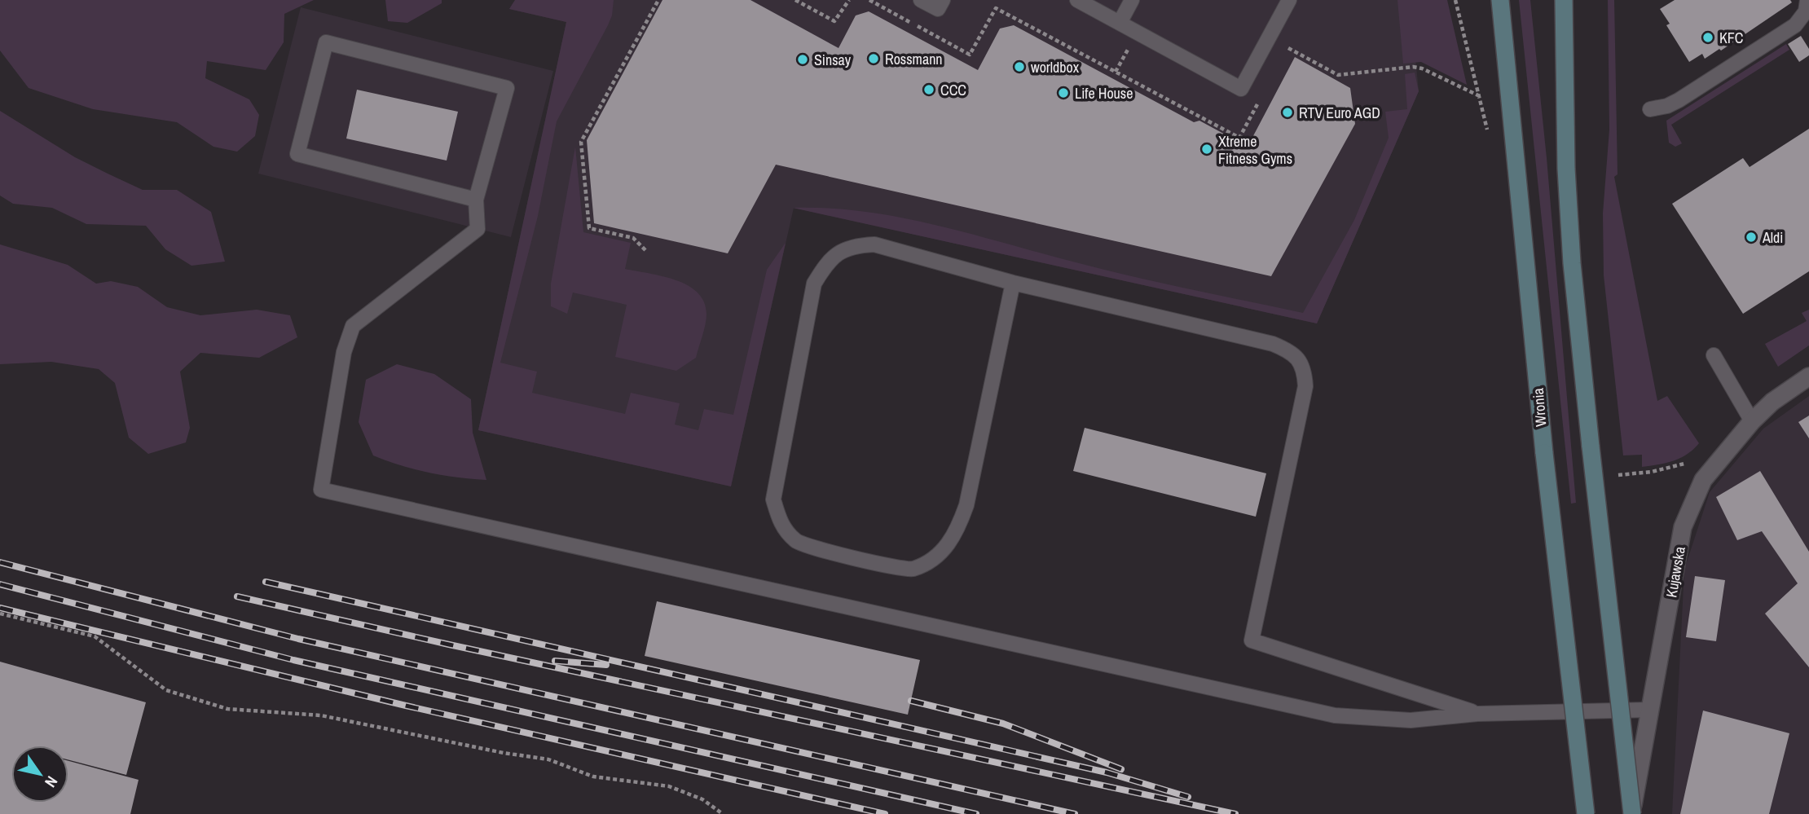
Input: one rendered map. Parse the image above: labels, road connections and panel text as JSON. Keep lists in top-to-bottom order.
{
  "streets": {
    "main road": ["Wronia"],
    "street": ["Kujawska"]
  },
  "places": [
    "KFC",
    "Rossmann",
    "Sinsay",
    "worldbox",
    "CCC",
    "Life House",
    "RTV Euro AGD",
    "Xtreme Fitness Gyms",
    "Aldi"
  ],
  "north": "bottom right"
}
